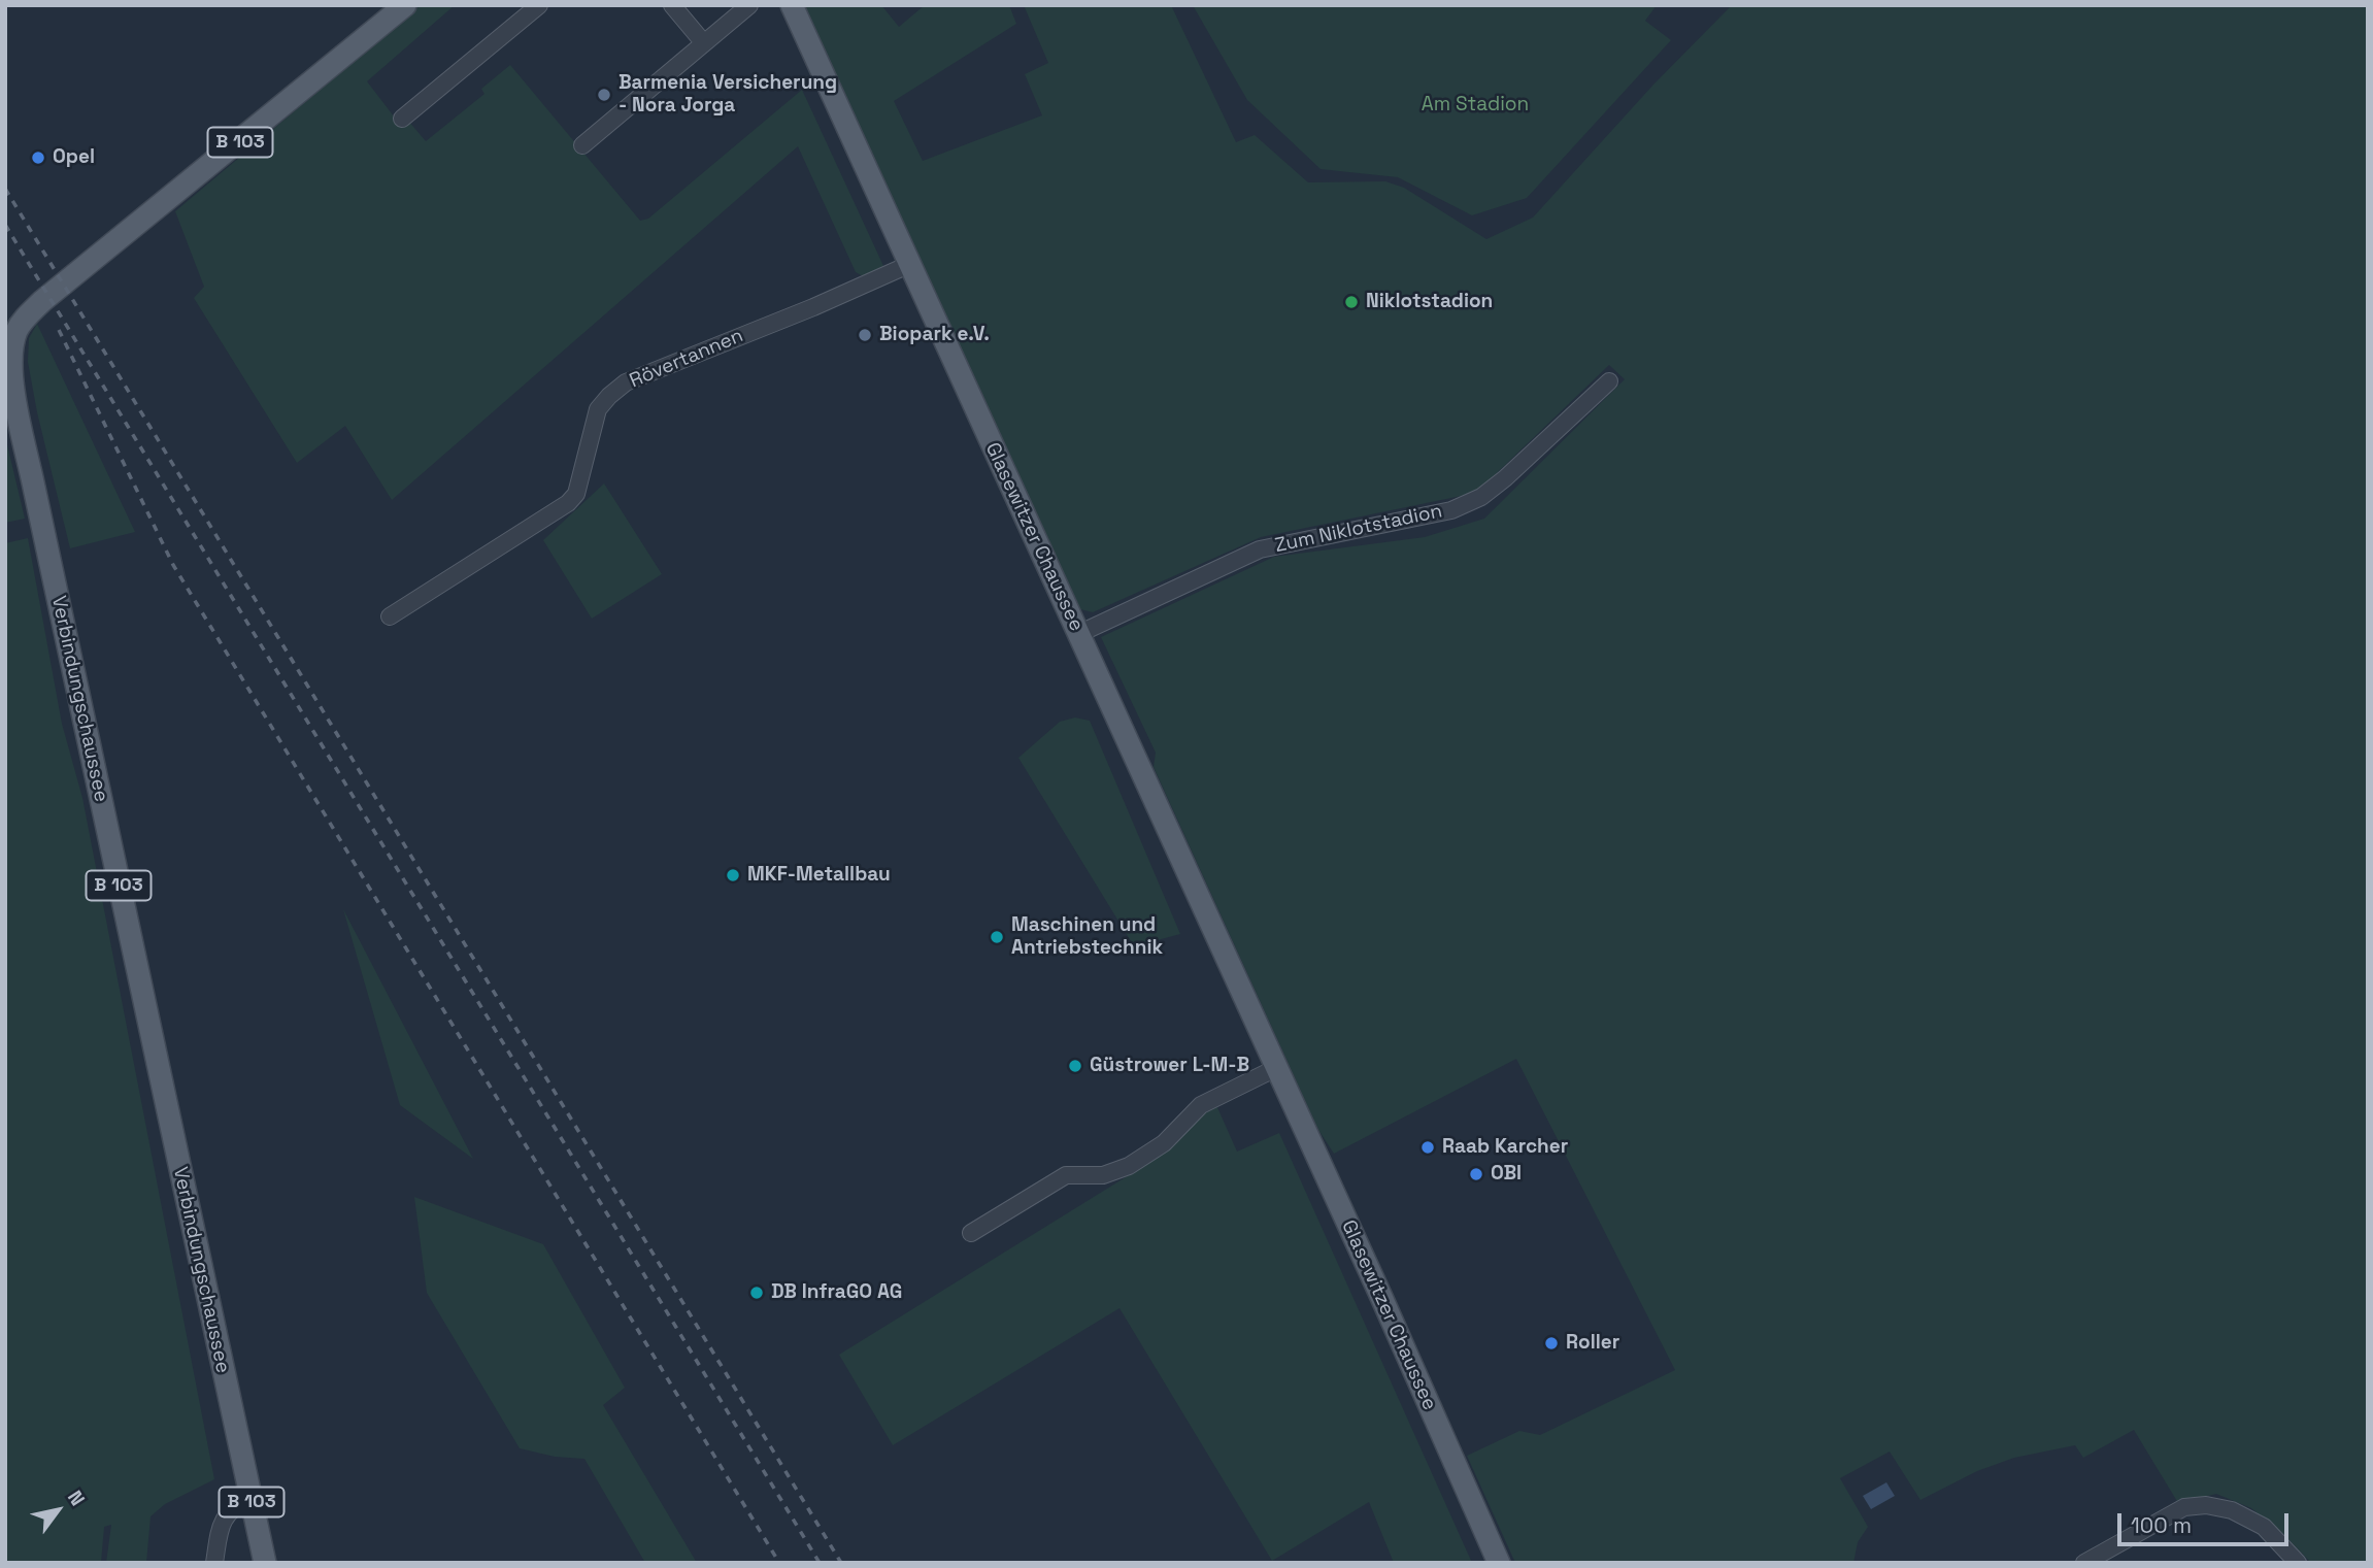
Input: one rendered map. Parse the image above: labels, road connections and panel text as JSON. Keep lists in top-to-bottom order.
{
  "streets": {
    "main road": ["B 103", "Glasewitzer Chaussee", "Verbindungschaussee"],
    "street": ["Rövertannen", "Zum Niklotstadion"]
  },
  "crossings": [
    ["Rövertannen", "Glasewitzer Chaussee"],
    ["Zum Niklotstadion", "Glasewitzer Chaussee"]
  ],
  "parks": ["Am Stadion"],
  "places": [
    "Barmenia Versicherung - Nora Jorga",
    "Opel",
    "Niklotstadion",
    "Biopark e.V.",
    "MKF-Metallbau",
    "Maschinen und Antriebstechnik",
    "Güstrower L-M-B",
    "Raab Karcher",
    "OBI",
    "DB InfraGO AG",
    "Roller"
  ],
  "scale_bar": "100 m",
  "north": "top right"
}
